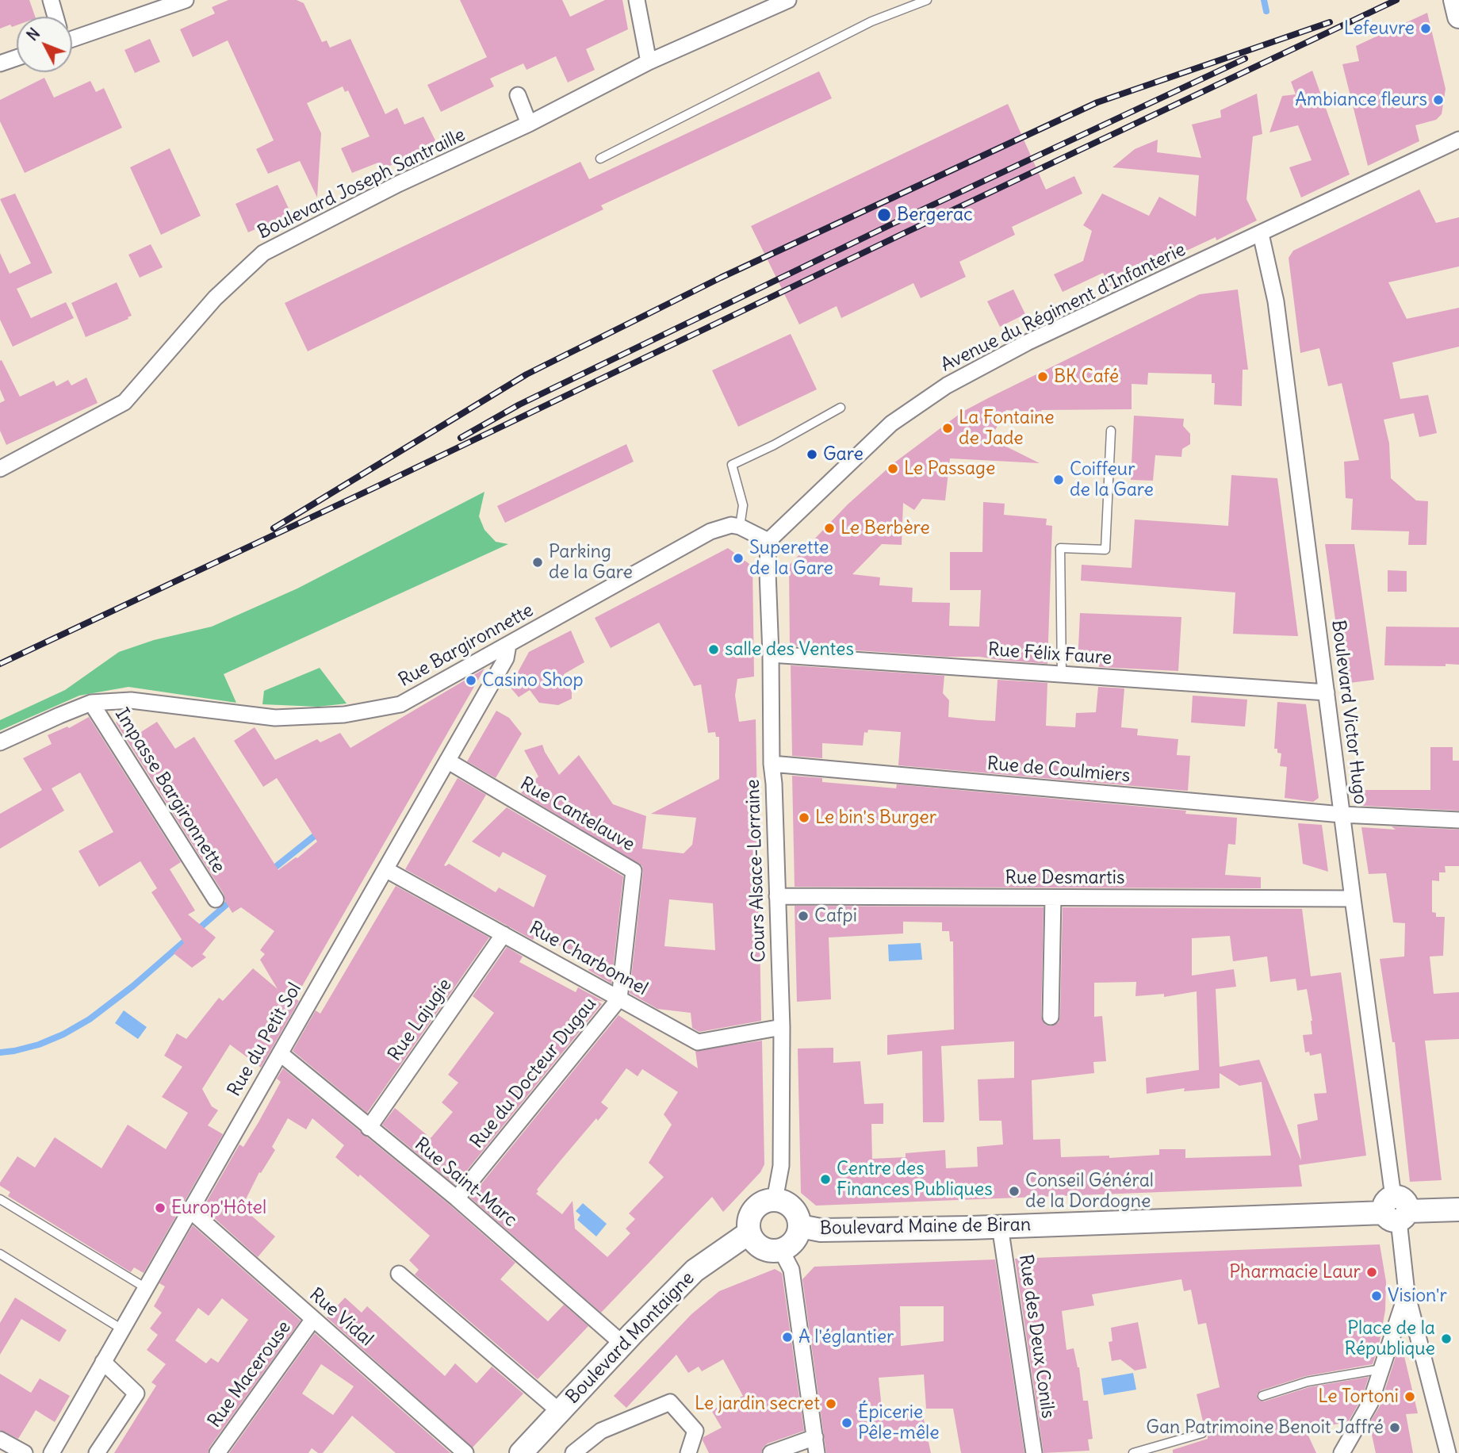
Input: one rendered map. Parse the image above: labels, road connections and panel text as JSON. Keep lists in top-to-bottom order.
{
  "streets": {
    "main road": ["Boulevard Maine de Biran", "Boulevard Montaigne"],
    "street": [
      "Boulevard Joseph Santraille",
      "Avenue du Régiment d'Infanterie",
      "Rue Bargironnette",
      "Rue Félix Faure",
      "Boulevard Victor Hugo",
      "Rue de Coulmiers",
      "Impasse Bargironnette",
      "Rue Cantelauve",
      "Cours Alsace-Lorraine",
      "Rue Desmartis",
      "Rue Charbonnel",
      "Rue Lajugie",
      "Rue du Petit Sol",
      "Rue du Docteur Dugau",
      "Rue Saint-Marc",
      "Rue Vidal",
      "Rue des Deux Conils",
      "Rue Macerouse"
    ]
  },
  "crossings": [
    ["Avenue du Régiment d'Infanterie", "Boulevard Victor Hugo"],
    ["Avenue du Régiment d'Infanterie", "Cours Alsace-Lorraine"],
    ["Rue Bargironnette", "Impasse Bargironnette"],
    ["Rue Bargironnette", "Rue du Petit Sol"],
    ["Rue Félix Faure", "Boulevard Victor Hugo"],
    ["Rue Félix Faure", "Cours Alsace-Lorraine"],
    ["Boulevard Victor Hugo", "Rue de Coulmiers"],
    ["Boulevard Victor Hugo", "Rue Desmartis"],
    ["Boulevard Victor Hugo", "Boulevard Maine de Biran"],
    ["Rue de Coulmiers", "Cours Alsace-Lorraine"],
    ["Rue Cantelauve", "Rue Charbonnel"],
    ["Rue Cantelauve", "Rue du Petit Sol"],
    ["Rue Cantelauve", "Rue du Docteur Dugau"],
    ["Cours Alsace-Lorraine", "Rue Desmartis"],
    ["Cours Alsace-Lorraine", "Rue Charbonnel"],
    ["Cours Alsace-Lorraine", "Boulevard Maine de Biran"],
    ["Cours Alsace-Lorraine", "Boulevard Montaigne"],
    ["Rue Charbonnel", "Rue Lajugie"],
    ["Rue Charbonnel", "Rue du Petit Sol"],
    ["Rue Charbonnel", "Rue du Docteur Dugau"],
    ["Rue Lajugie", "Rue Saint-Marc"],
    ["Rue du Petit Sol", "Rue Saint-Marc"],
    ["Rue du Petit Sol", "Rue Vidal"],
    ["Rue du Docteur Dugau", "Rue Saint-Marc"],
    ["Rue Saint-Marc", "Boulevard Montaigne"],
    ["Boulevard Maine de Biran", "Rue des Deux Conils"],
    ["Boulevard Maine de Biran", "Boulevard Montaigne"],
    ["Rue Vidal", "Rue Macerouse"]
  ],
  "places": [
    "Lefeuvre",
    "Ambiance fleurs",
    "Bergerac",
    "BK Café",
    "La Fontaine de Jade",
    "Gare",
    "Le Passage",
    "Coiffeur de la Gare",
    "Le Berbère",
    "Superette de la Gare",
    "Parking de la Gare",
    "salle des Ventes",
    "Casino Shop",
    "Le bin's Burger",
    "Cafpi",
    "Centre des Finances Publiques",
    "Conseil Général de la Dordogne",
    "Europ'Hôtel",
    "Pharmacie Laur",
    "Vision'r",
    "A l'églantier",
    "Place de la République",
    "Le Tortoni",
    "Le jardin secret",
    "Épicerie Pêle-mêle",
    "Gan Patrimoine Benoit Jaffré"
  ],
  "north": "top left"
}
